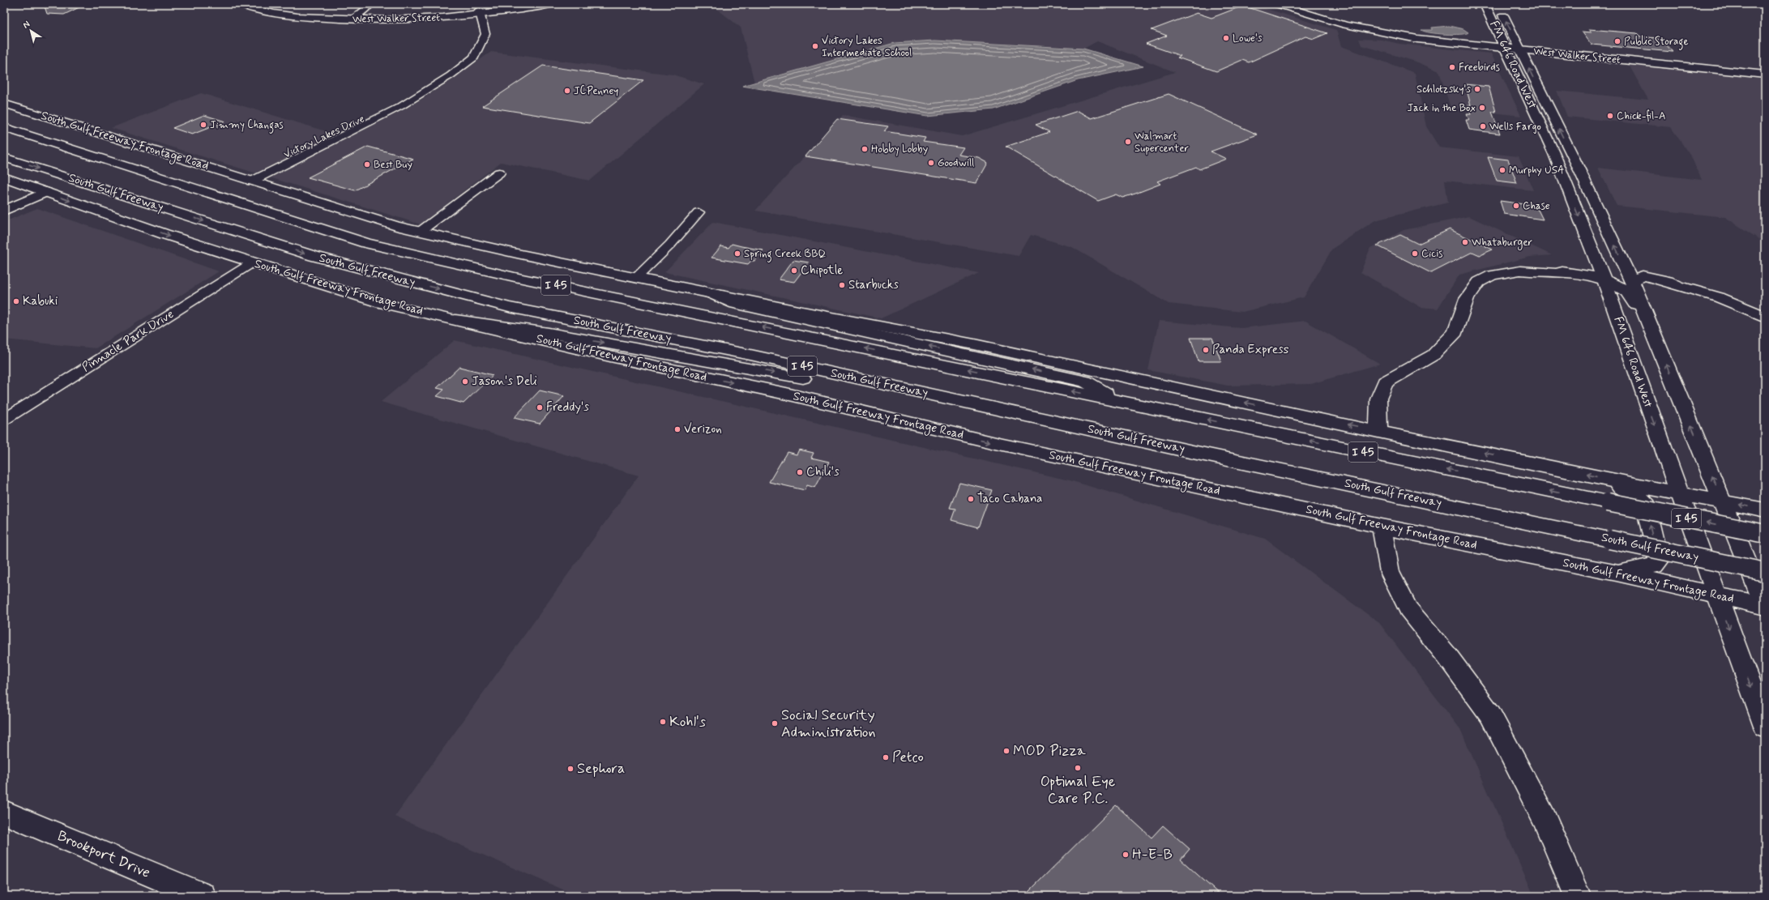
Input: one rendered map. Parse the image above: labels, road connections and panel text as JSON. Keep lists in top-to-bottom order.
{
  "streets": {
    "main road": [
      "West Walker Street",
      "FM 646 Road West",
      "South Gulf Freeway Frontage Road",
      "South Gulf Freeway",
      "I 45",
      "Brookport Drive"
    ],
    "street": ["Victory Lakes Drive", "Pinnacle Park Drive"]
  },
  "crossings": [
    ["West Walker Street", "FM 646 Road West"],
    ["West Walker Street", "Victory Lakes Drive"],
    ["FM 646 Road West", "South Gulf Freeway Frontage Road"],
    ["Victory Lakes Drive", "South Gulf Freeway Frontage Road"],
    ["South Gulf Freeway Frontage Road", "Pinnacle Park Drive"]
  ],
  "places": [
    "Lowe's",
    "Public Storage",
    "Victory Lakes Intermediate School",
    "Freebirds",
    "Schlotzsky's",
    "JCPenney",
    "Jack in the Box",
    "Chick-fil-A",
    "Jimmy Changas",
    "Wells Fargo",
    "Walmart Supercenter",
    "Hobby Lobby",
    "Goodwill",
    "Best Buy",
    "Murphy USA",
    "Chase",
    "Whataburger",
    "Spring Creek BBQ",
    "Cicis",
    "Chipotle",
    "Starbucks",
    "Kabuki",
    "Panda Express",
    "Jason's Deli",
    "Freddy's",
    "Verizon",
    "Chili's",
    "Taco Cabana",
    "Kohl's",
    "Social Security Administration",
    "MOD Pizza",
    "Petco",
    "Optimal Eye Care P.C.",
    "Sephora",
    "H-E-B"
  ],
  "north": "top left"
}
